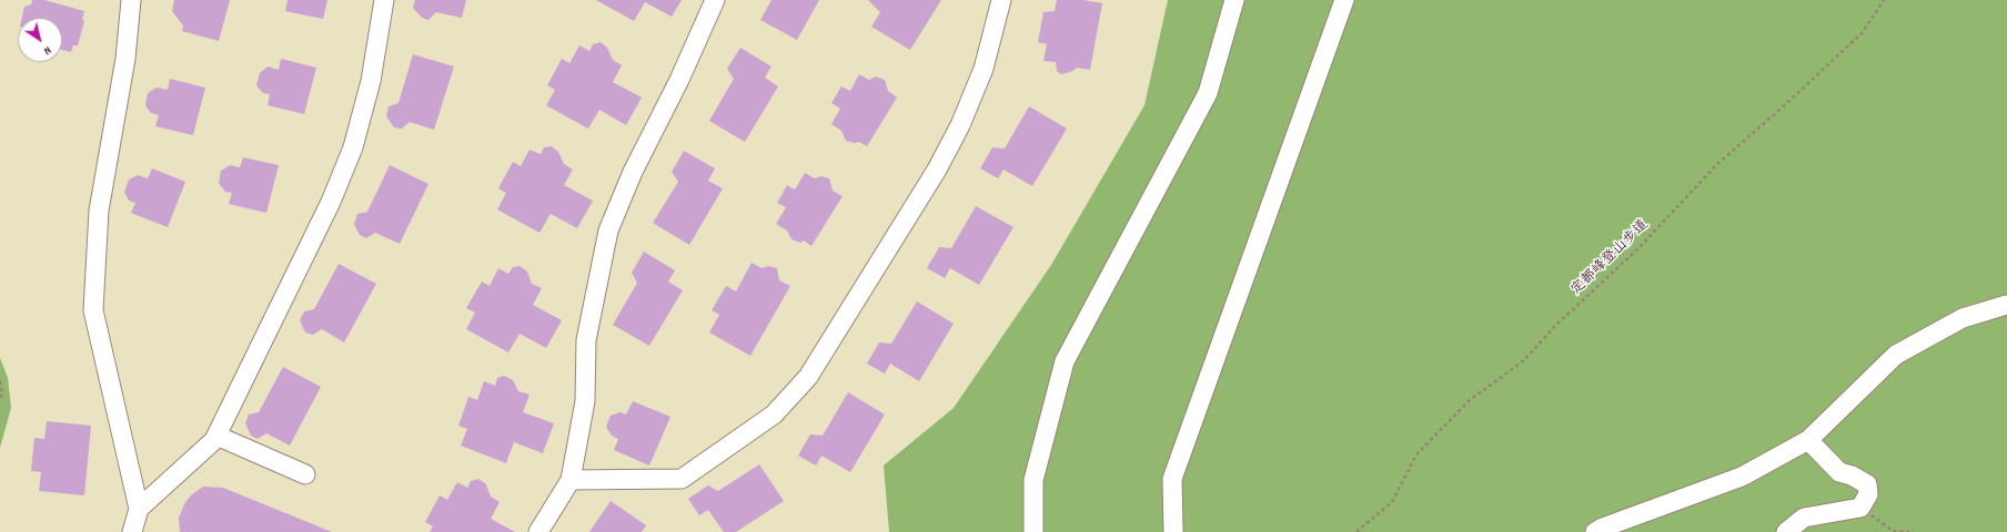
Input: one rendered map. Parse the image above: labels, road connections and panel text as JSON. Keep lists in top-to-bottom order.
{
  "streets": {
    "path": ["定都峰登山步道"]
  },
  "north": "bottom right"
}
